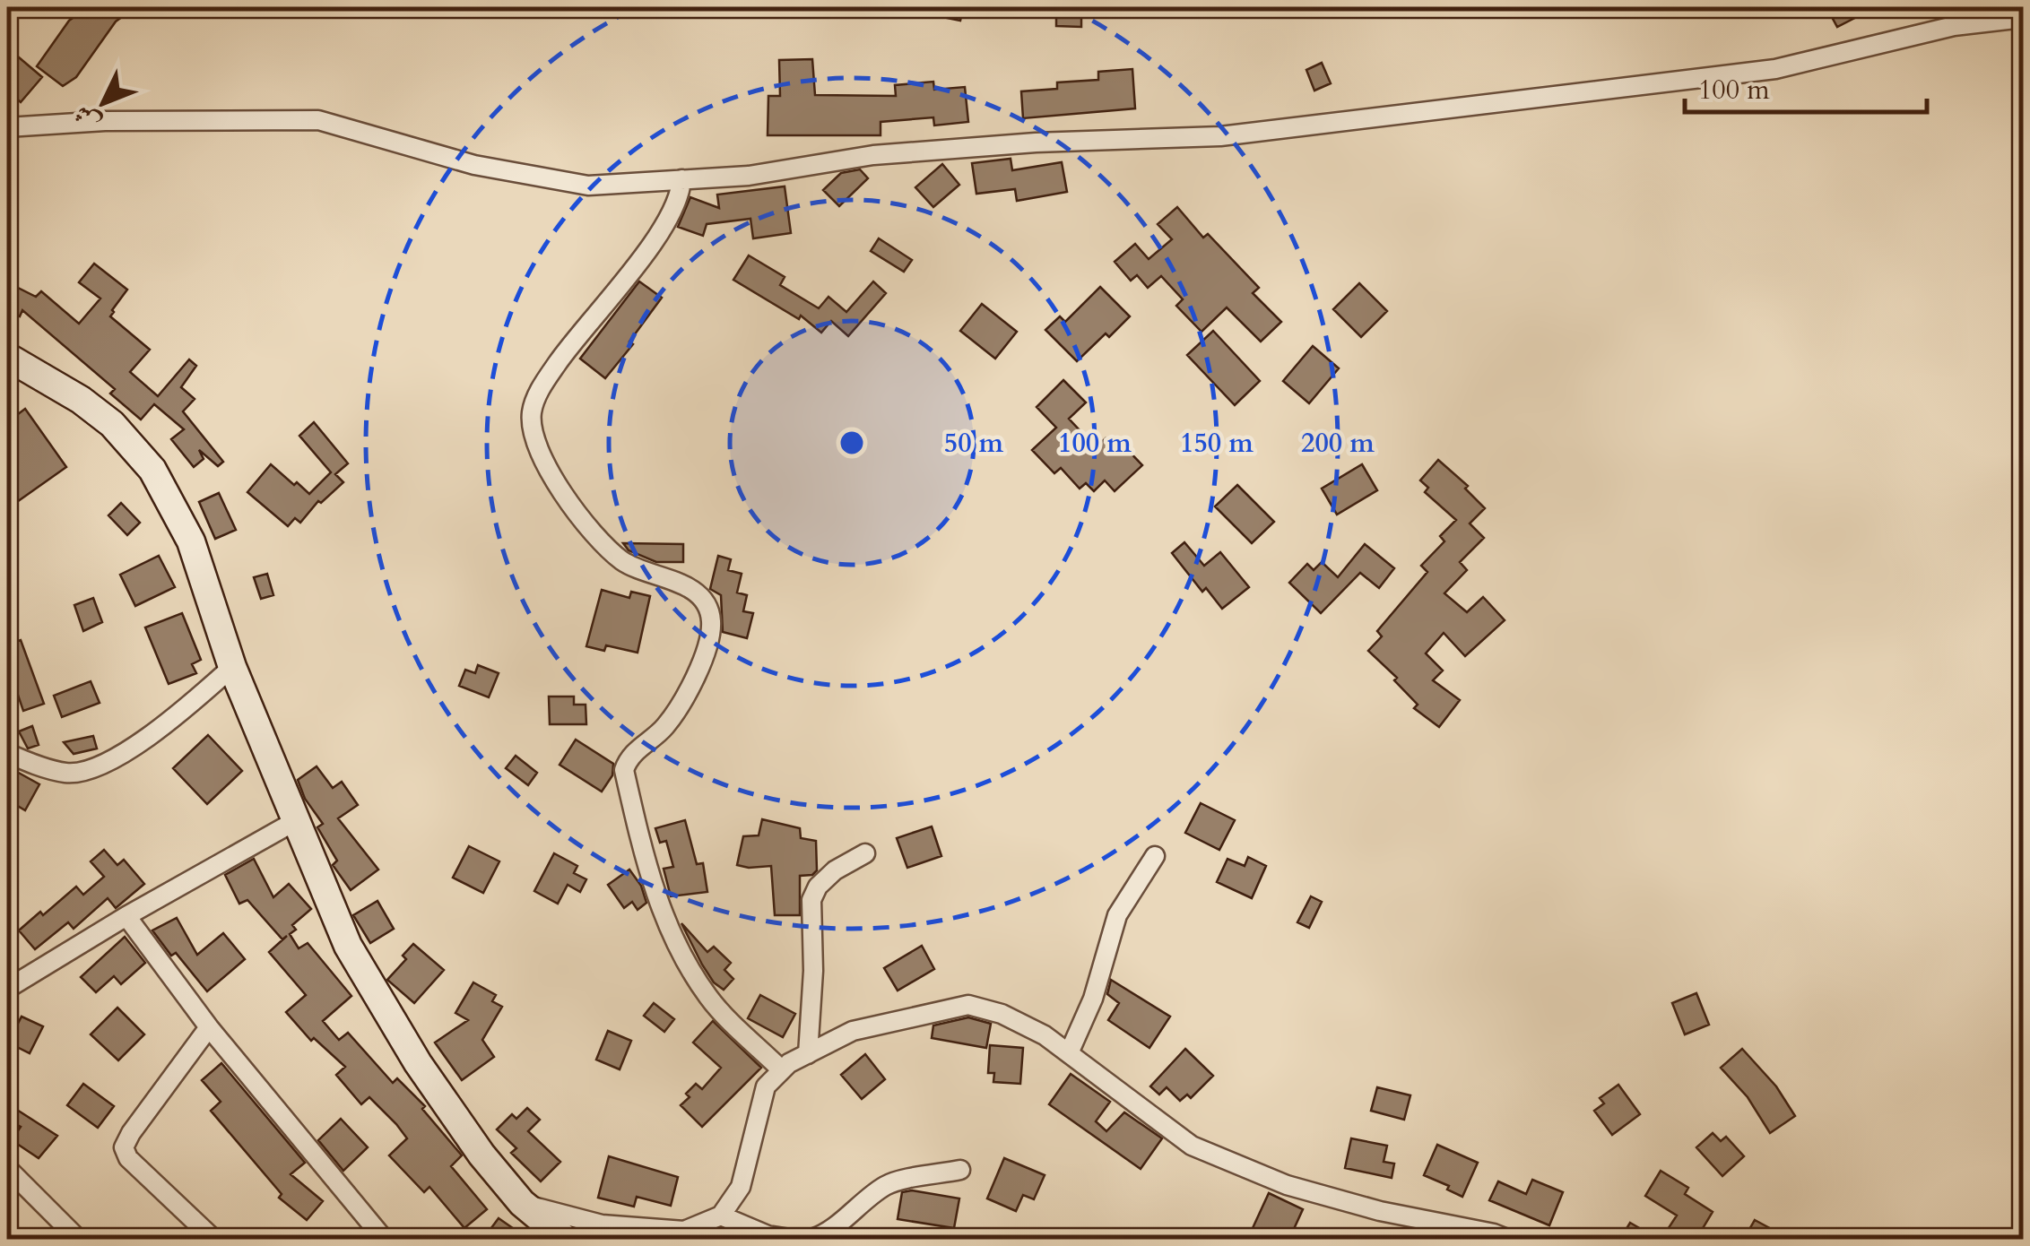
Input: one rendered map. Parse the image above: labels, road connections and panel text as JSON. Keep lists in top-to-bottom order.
{
  "scale_bar": "100 m",
  "north": "bottom left",
  "rings": [
    "50 m",
    "100 m",
    "150 m",
    "200 m"
  ]
}
